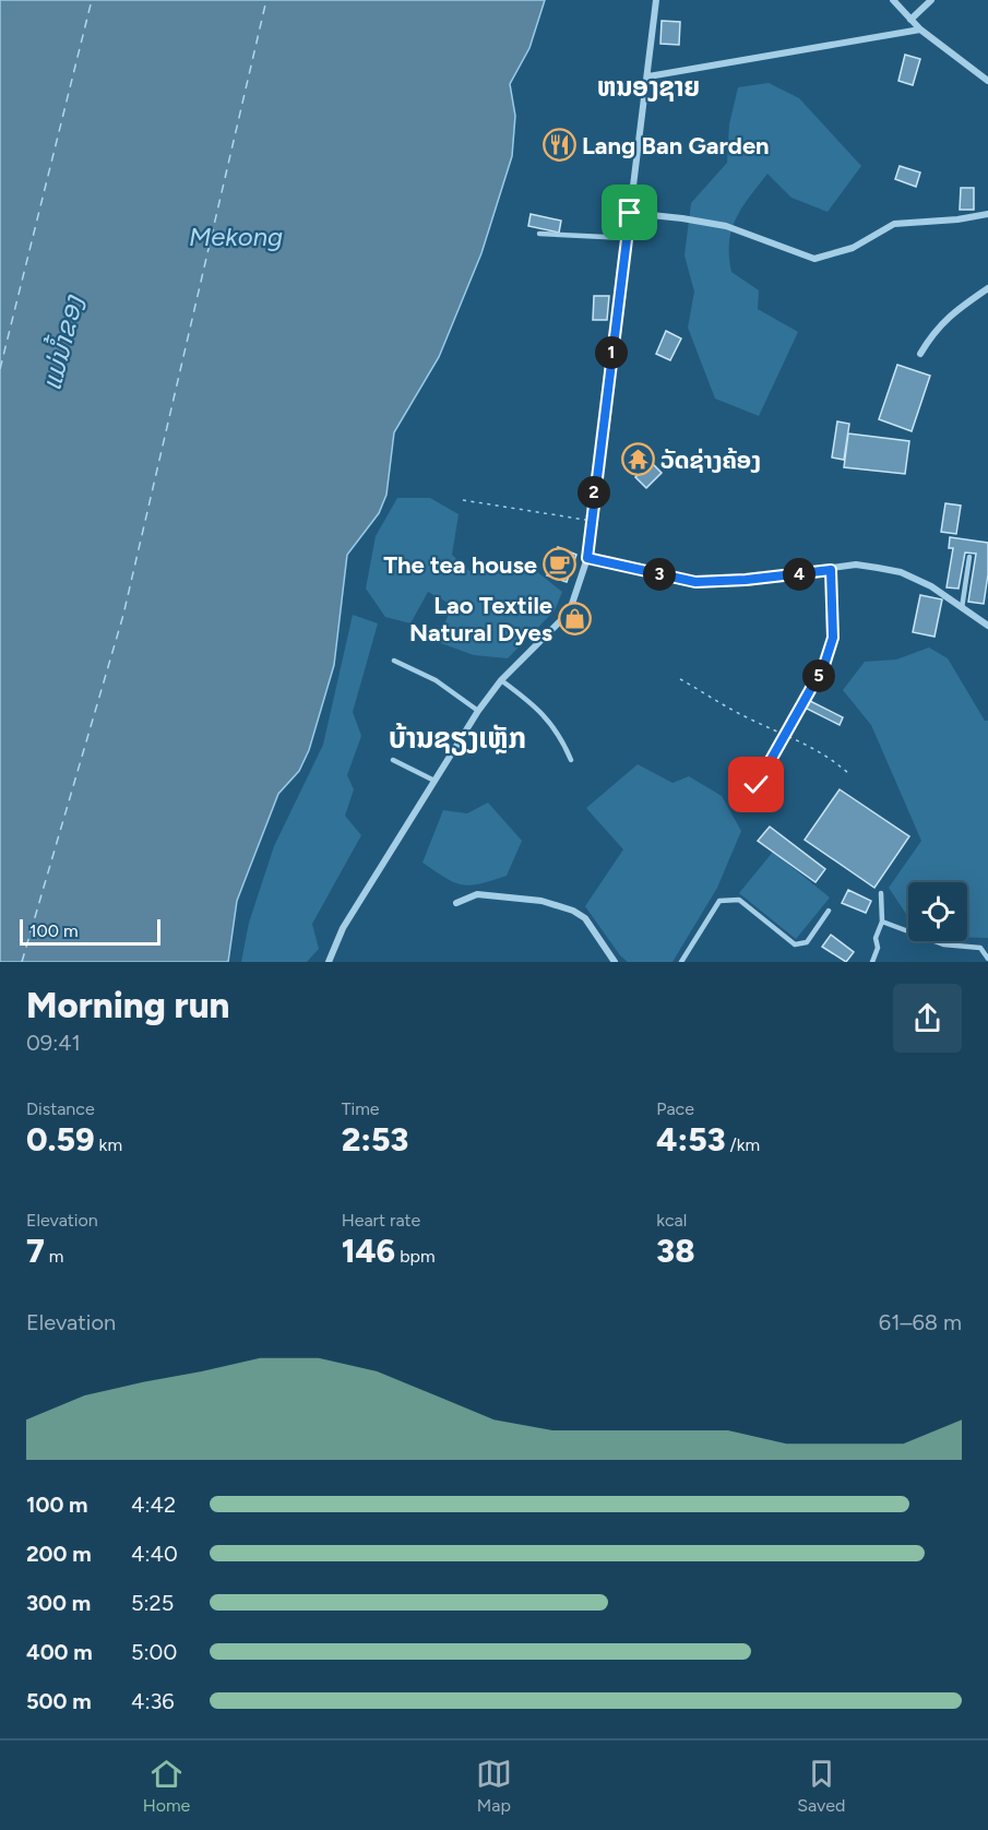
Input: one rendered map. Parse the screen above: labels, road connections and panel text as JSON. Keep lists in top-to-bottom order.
{
  "districts": ["ຫນອງຊາຍ", "ບ້ານຊຽງເຫຼັກ"],
  "water": ["Mekong", "ແມ່ນ້ຳຂອງ"],
  "places": {
    "restaurant": ["Lang Ban Garden"],
    "temple": ["ວັດຊ່າງຄ້ອງ"],
    "cafe": ["The tea house"],
    "shop": ["Lao Textile Natural Dyes"]
  },
  "scale_bar": "100 m",
  "page": {
    "pins": [
      "1",
      "2",
      "3",
      "4",
      "5"
    ],
    "scale": "100 m",
    "heading": ["Morning run", "09:41"],
    "stats": [
      ["Distance", "0.59 km"],
      ["Time", "2:53"],
      ["Pace", "4:53 /km"],
      ["Elevation", "7 m"],
      ["Heart rate", "146 bpm"],
      ["kcal", "38"]
    ],
    "chart": ["Elevation", "61–68 m"],
    "list": [
      {
        "name": "100 m",
        "note": "4:42"
      },
      {
        "name": "200 m",
        "note": "4:40"
      },
      {
        "name": "300 m",
        "note": "5:25"
      },
      {
        "name": "400 m",
        "note": "5:00"
      },
      {
        "name": "500 m",
        "note": "4:36"
      }
    ],
    "tabs": ["Home", "Map", "Saved"]
  }
}
